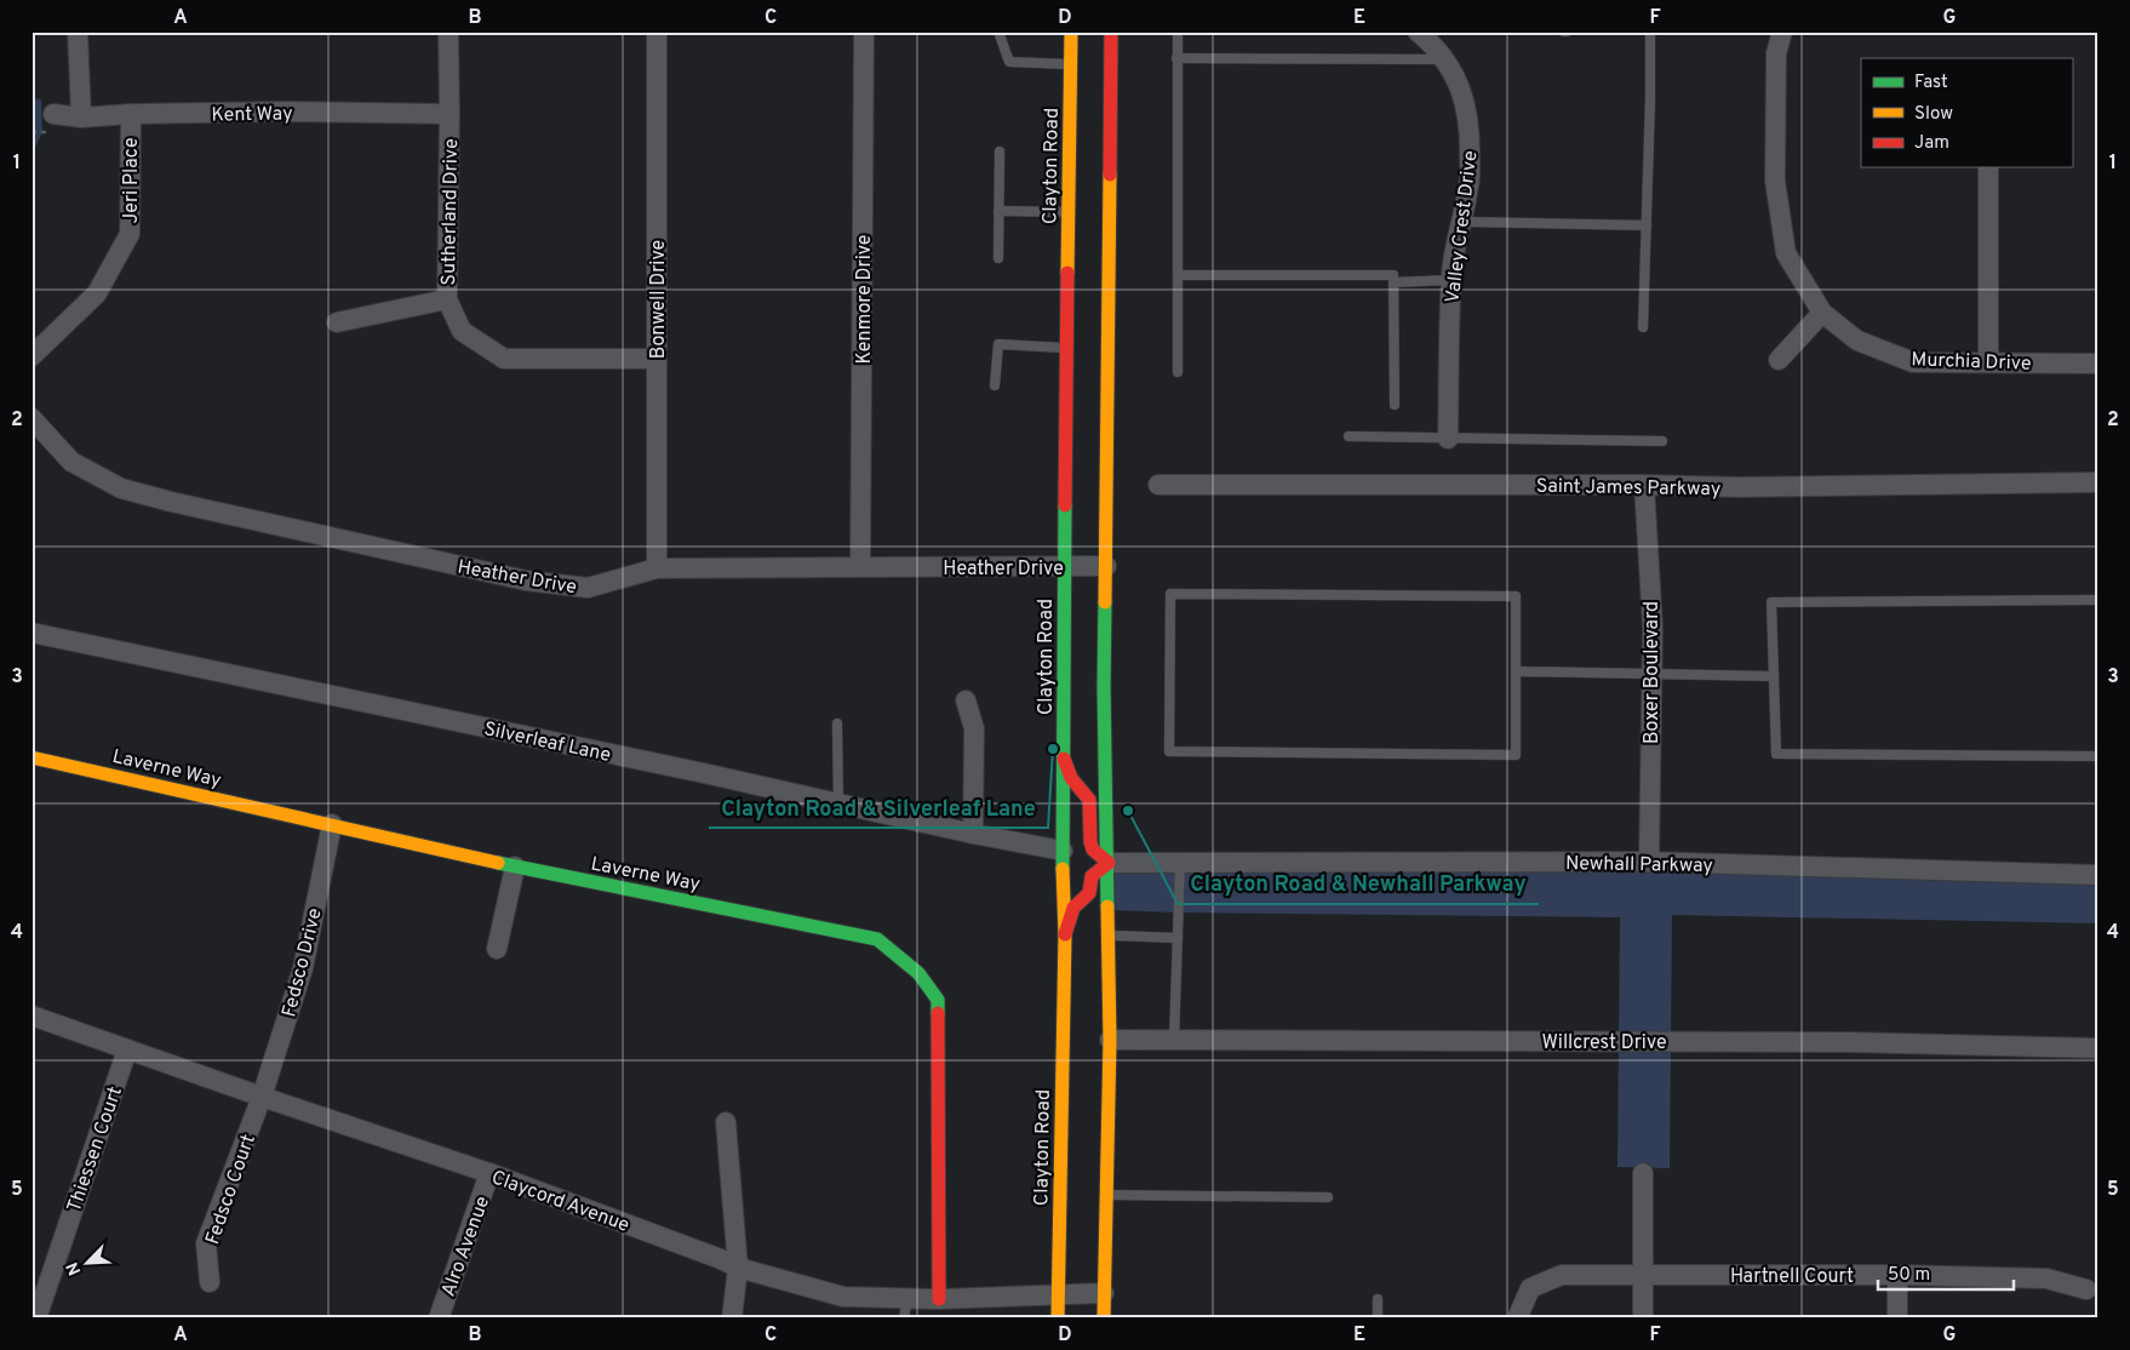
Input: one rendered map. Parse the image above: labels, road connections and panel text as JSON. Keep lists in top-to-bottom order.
{
  "streets": {
    "main road": ["Clayton Road", "Laverne Way"],
    "street": [
      "Kent Way",
      "Jeri Place",
      "Sutherland Drive",
      "Valley Crest Drive",
      "Bonwell Drive",
      "Kenmore Drive",
      "Murchia Drive",
      "Saint James Parkway",
      "Heather Drive",
      "Boxer Boulevard",
      "Silverleaf Lane",
      "Newhall Parkway",
      "Fedsco Drive",
      "Willcrest Drive",
      "Thiessen Court",
      "Fedsco Court",
      "Claycord Avenue",
      "Alro Avenue",
      "Hartnell Court"
    ]
  },
  "crossings": [
    ["Kent Way", "Jeri Place"],
    ["Kent Way", "Sutherland Drive"],
    ["Clayton Road", "Heather Drive"],
    ["Clayton Road", "Silverleaf Lane"],
    ["Clayton Road", "Claycord Avenue"],
    ["Sutherland Drive", "Bonwell Drive"],
    ["Bonwell Drive", "Heather Drive"],
    ["Kenmore Drive", "Heather Drive"],
    ["Saint James Parkway", "Boxer Boulevard"],
    ["Boxer Boulevard", "Newhall Parkway"],
    ["Laverne Way", "Fedsco Drive"],
    ["Laverne Way", "Claycord Avenue"],
    ["Fedsco Drive", "Fedsco Court"],
    ["Fedsco Drive", "Claycord Avenue"],
    ["Thiessen Court", "Claycord Avenue"],
    ["Fedsco Court", "Claycord Avenue"],
    ["Claycord Avenue", "Alro Avenue"]
  ],
  "places": ["Clayton Road & Silverleaf Lane", "Clayton Road & Newhall Parkway"],
  "legend": ["Fast", "Slow", "Jam"],
  "scale_bar": "50 m",
  "north": "bottom left",
  "grid": {
    "columns": [
      "A",
      "B",
      "C",
      "D",
      "E",
      "F",
      "G"
    ],
    "rows": [
      "1",
      "2",
      "3",
      "4",
      "5"
    ]
  }
}
